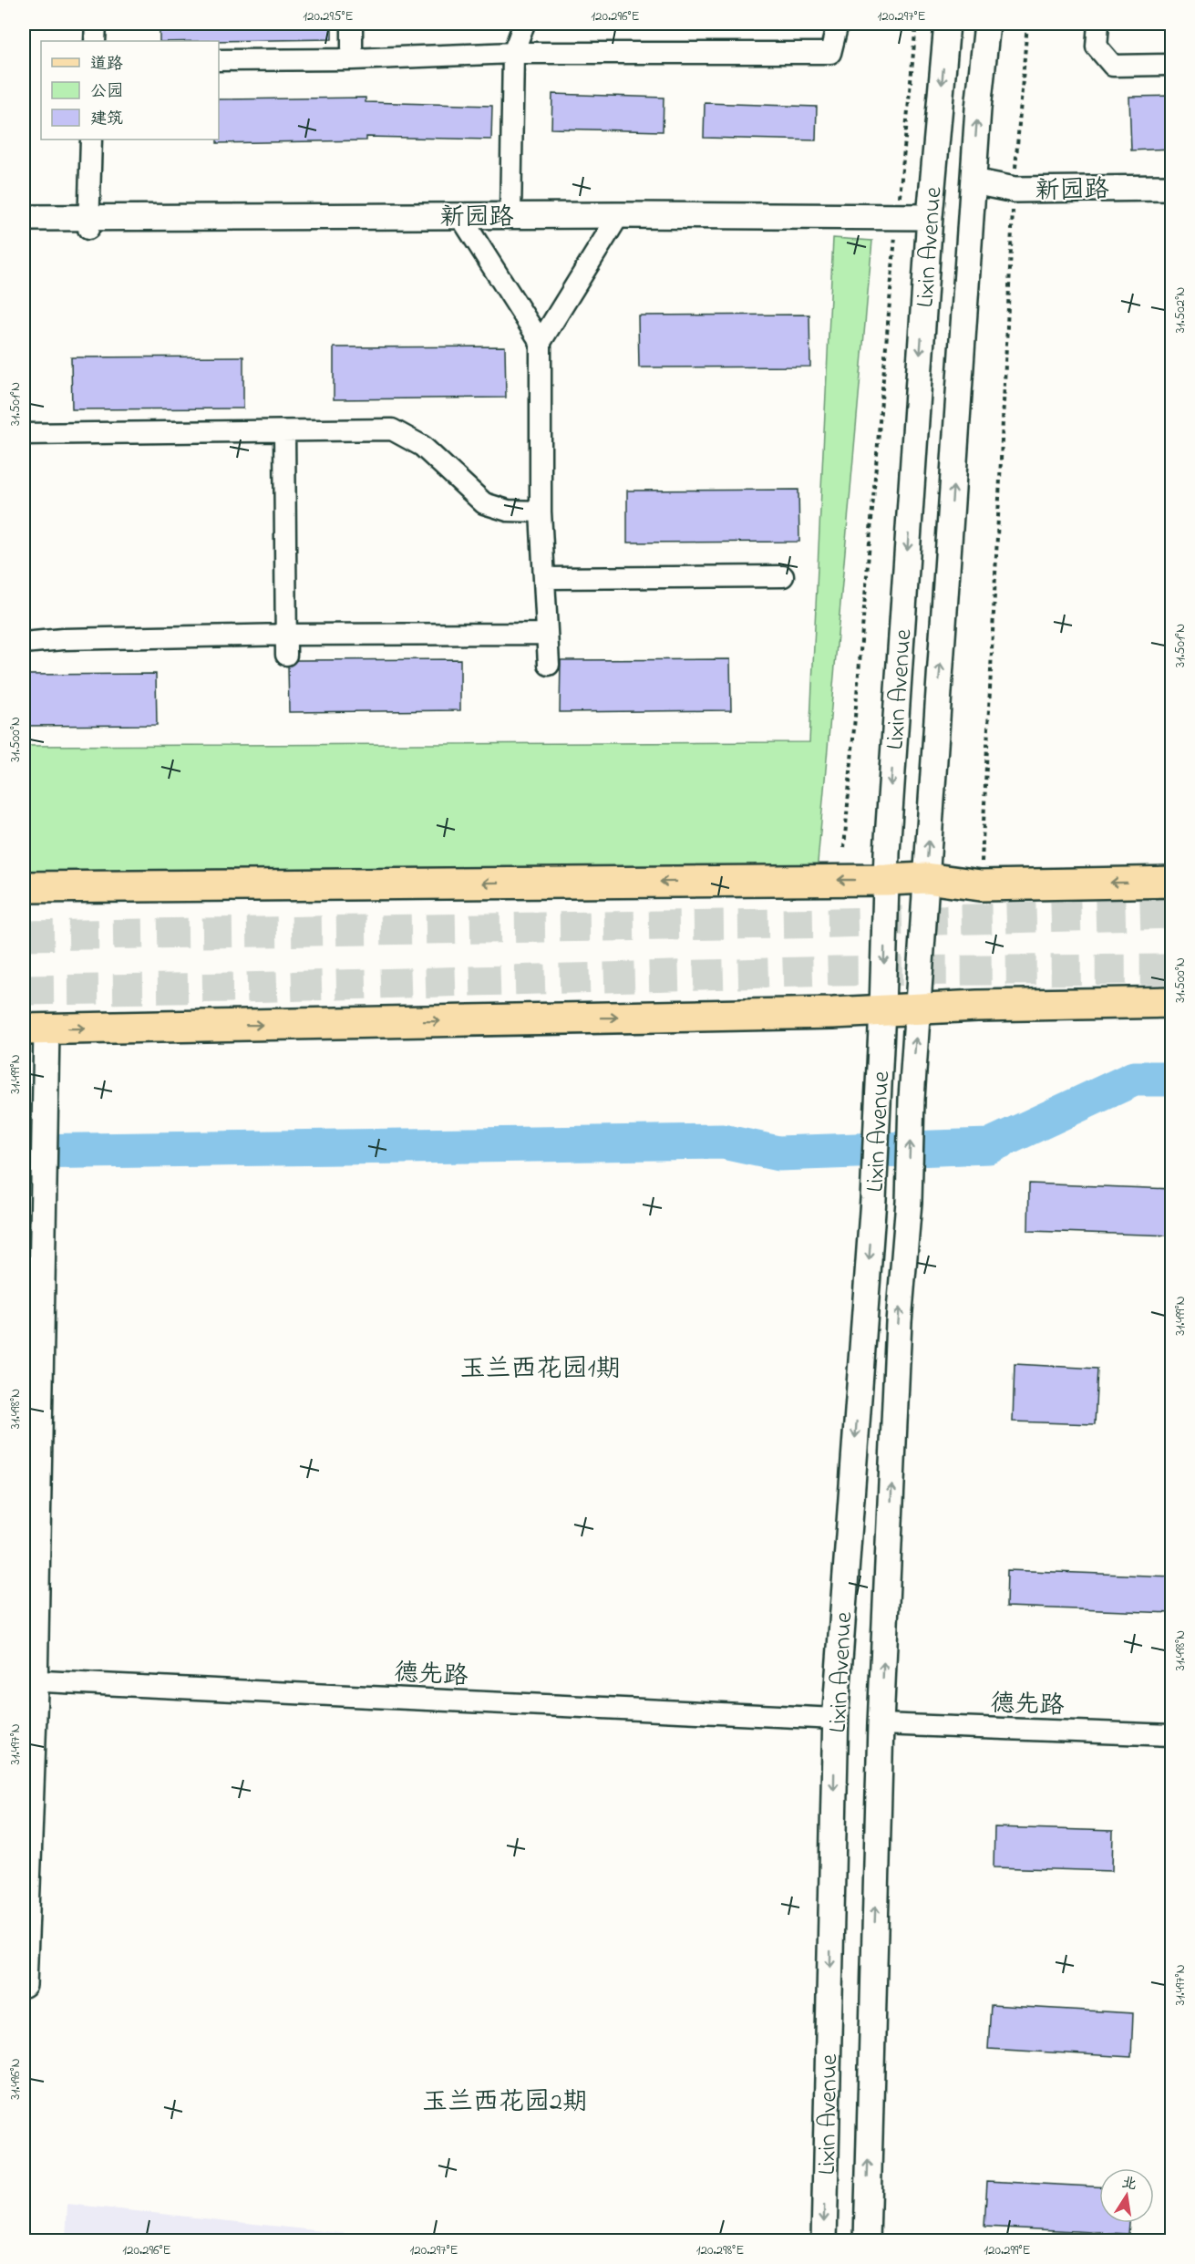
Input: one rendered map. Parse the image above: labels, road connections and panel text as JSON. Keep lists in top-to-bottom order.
{
  "streets": {
    "street": ["新园路", "Lixin Avenue", "德先路"]
  },
  "crossings": [
    ["新园路", "Lixin Avenue"],
    ["Lixin Avenue", "德先路"]
  ],
  "districts": ["玉兰西花园1期", "玉兰西花园2期"],
  "legend": ["道路", "公园", "建筑"],
  "north": "top",
  "coordinates": [
    "120.295°E",
    "120.296°E",
    "120.297°E",
    "31.502°N",
    "31.501°N",
    "31.500°N",
    "31.499°N",
    "31.498°N",
    "31.497°N",
    "31.496°N",
    "120.298°E",
    "120.299°E"
  ]
}
